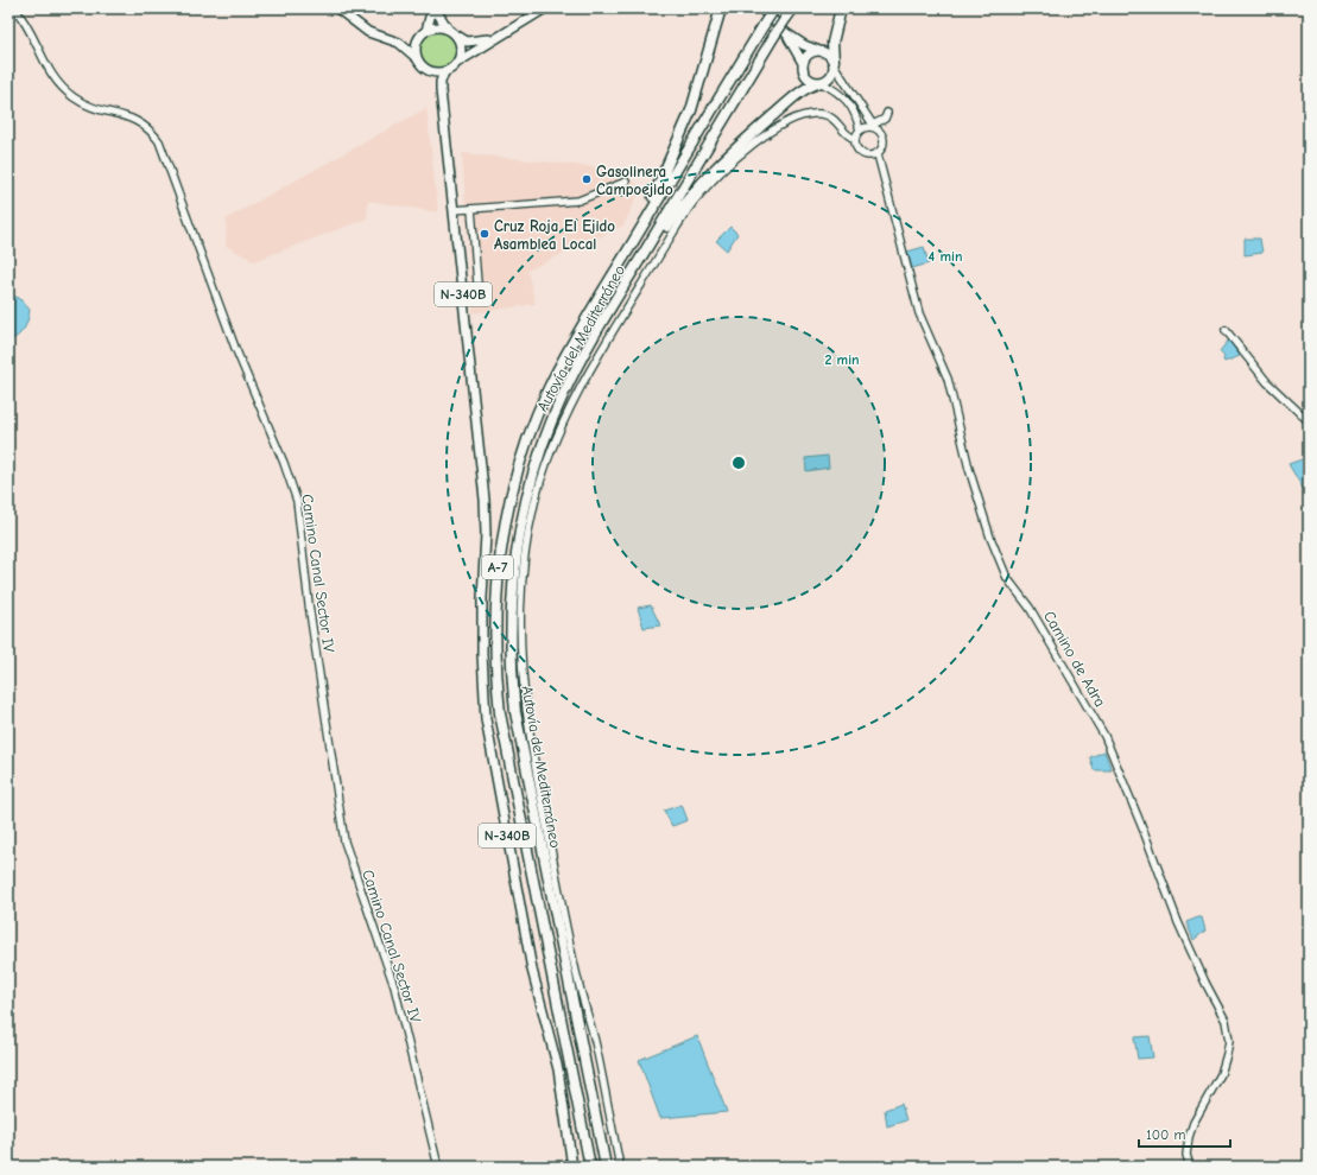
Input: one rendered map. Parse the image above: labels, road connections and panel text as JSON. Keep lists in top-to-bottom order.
{
  "streets": {
    "highway": ["Autovía del Mediterráneo", "A-7"],
    "main road": ["N-340B"],
    "street": ["Camino Canal Sector IV", "Camino de Adra"]
  },
  "places": ["Gasolinera Campoejido", "Cruz Roja El Ejido Asamblea Local"],
  "scale_bar": "100 m",
  "rings": ["4 min", "2 min"]
}
